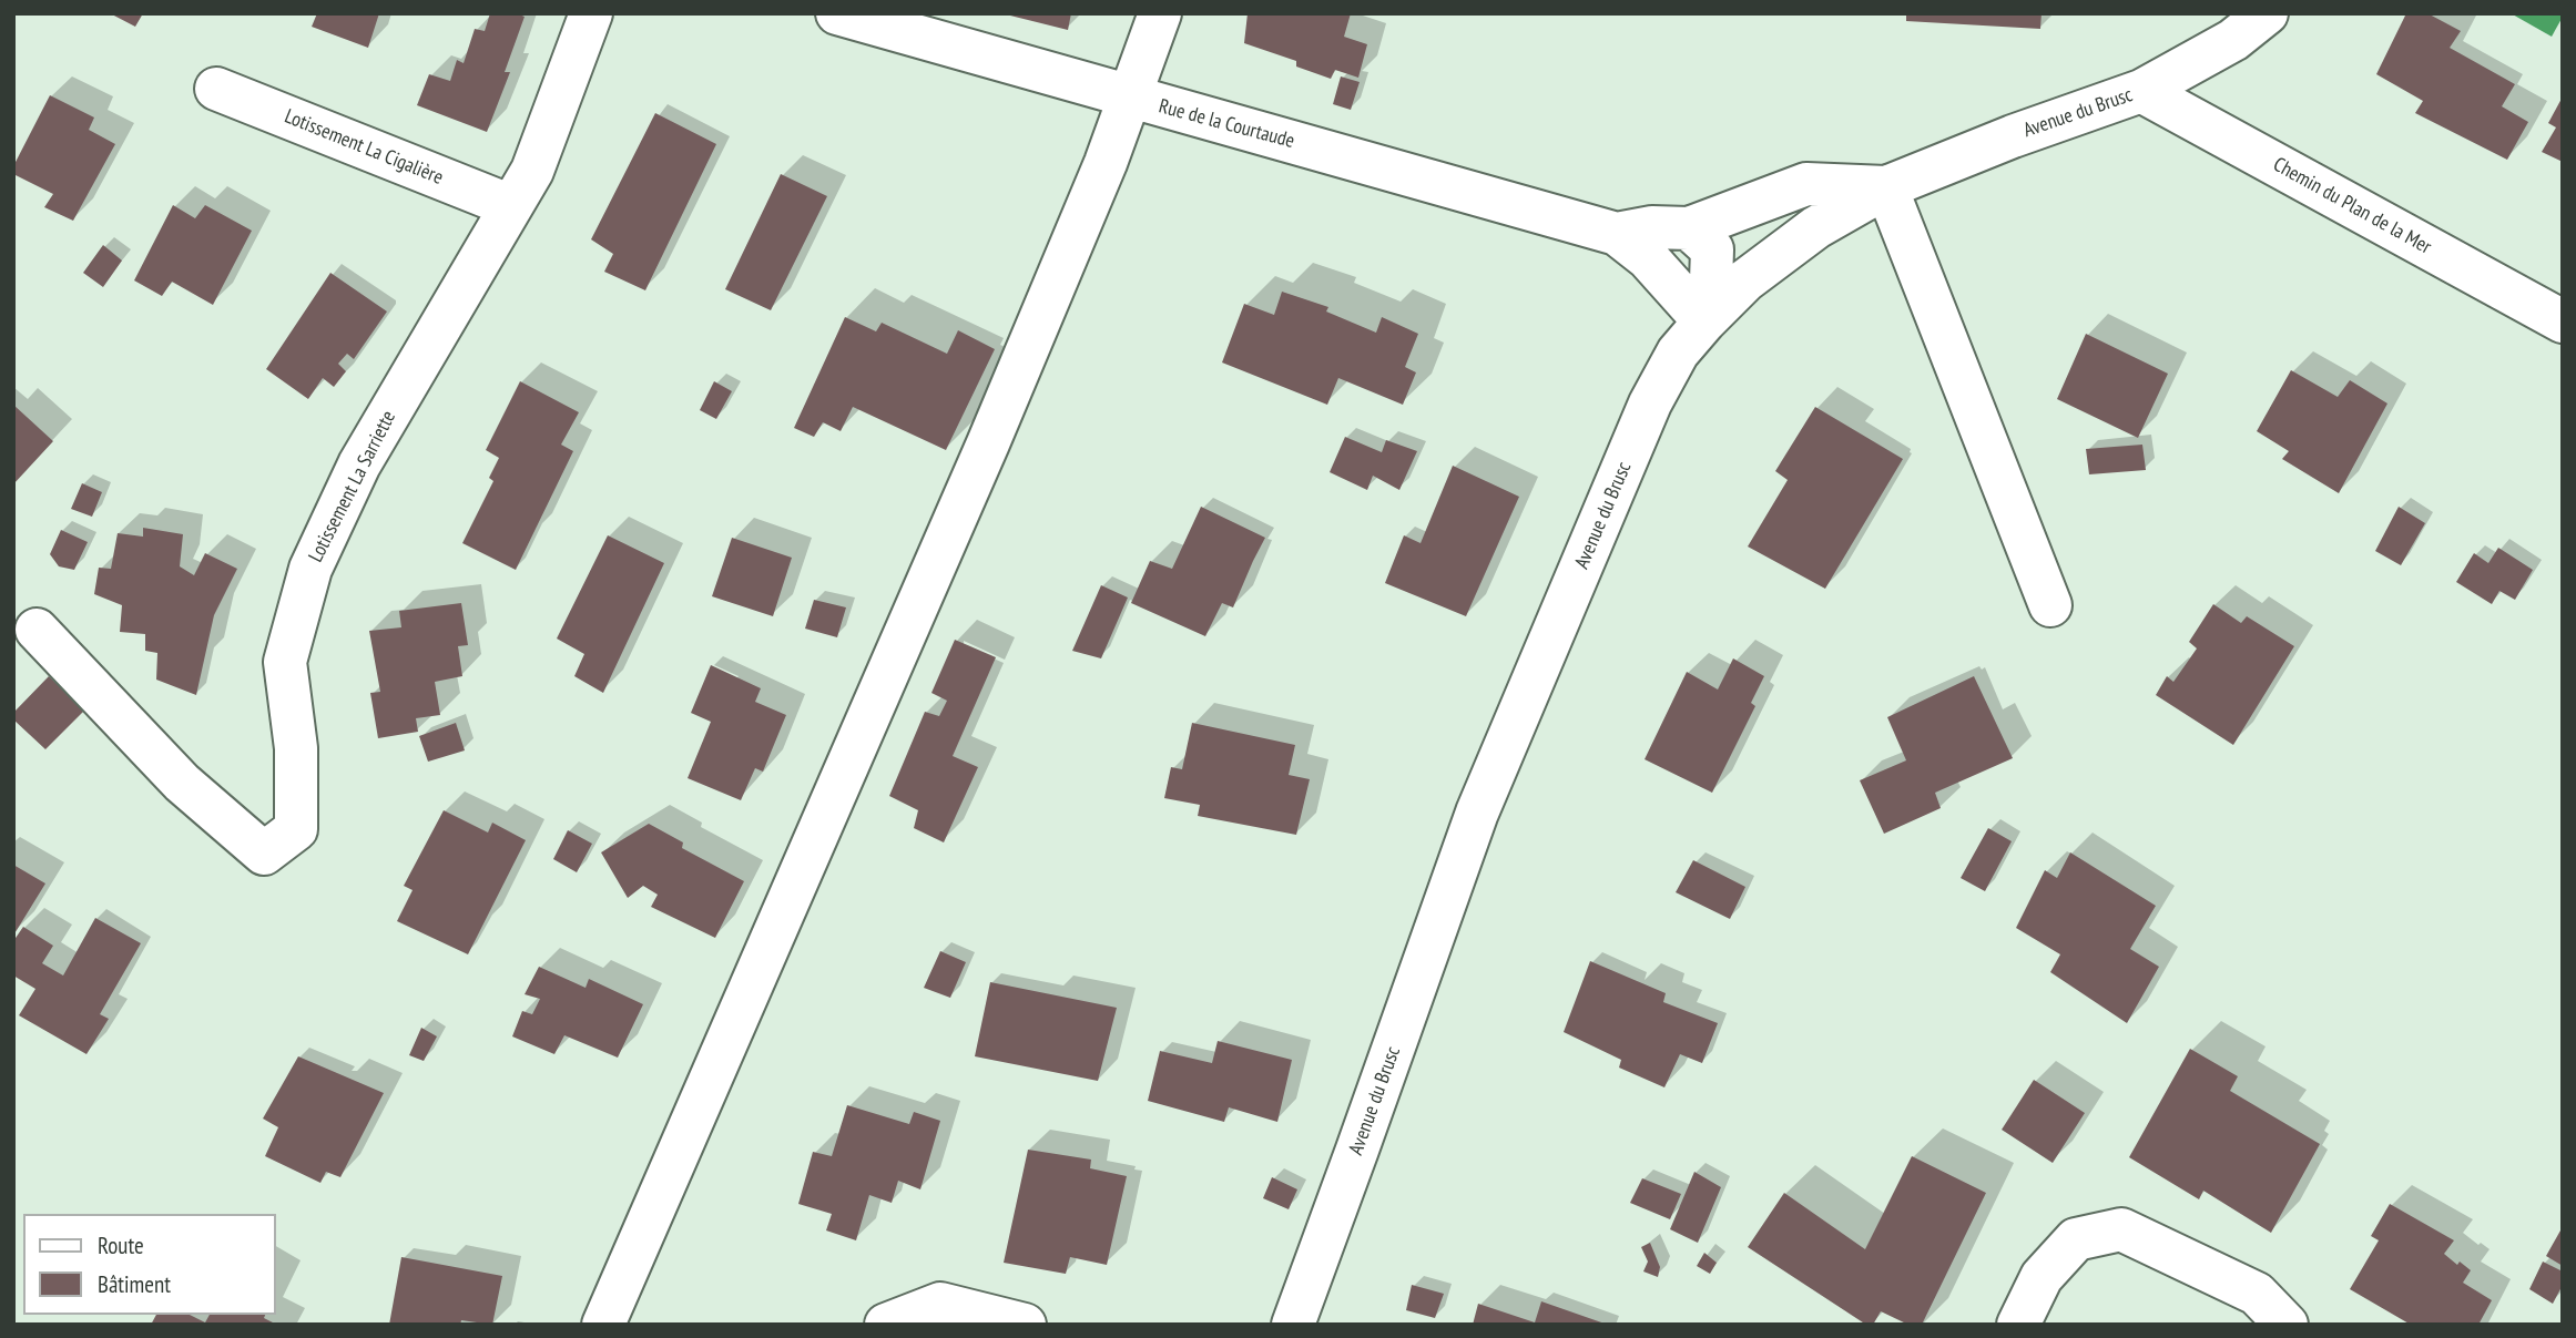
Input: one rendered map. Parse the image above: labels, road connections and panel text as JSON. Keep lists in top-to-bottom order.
{
  "streets": {
    "street": [
      "Avenue du Brusc",
      "Rue de la Courtaude",
      "Lotissement La Cigalière",
      "Chemin du Plan de la Mer",
      "Lotissement La Sarriette"
    ]
  },
  "crossings": [
    ["Avenue du Brusc", "Rue de la Courtaude"],
    ["Avenue du Brusc", "Chemin du Plan de la Mer"],
    ["Lotissement La Cigalière", "Lotissement La Sarriette"]
  ],
  "legend": ["Route", "Bâtiment"]
}
